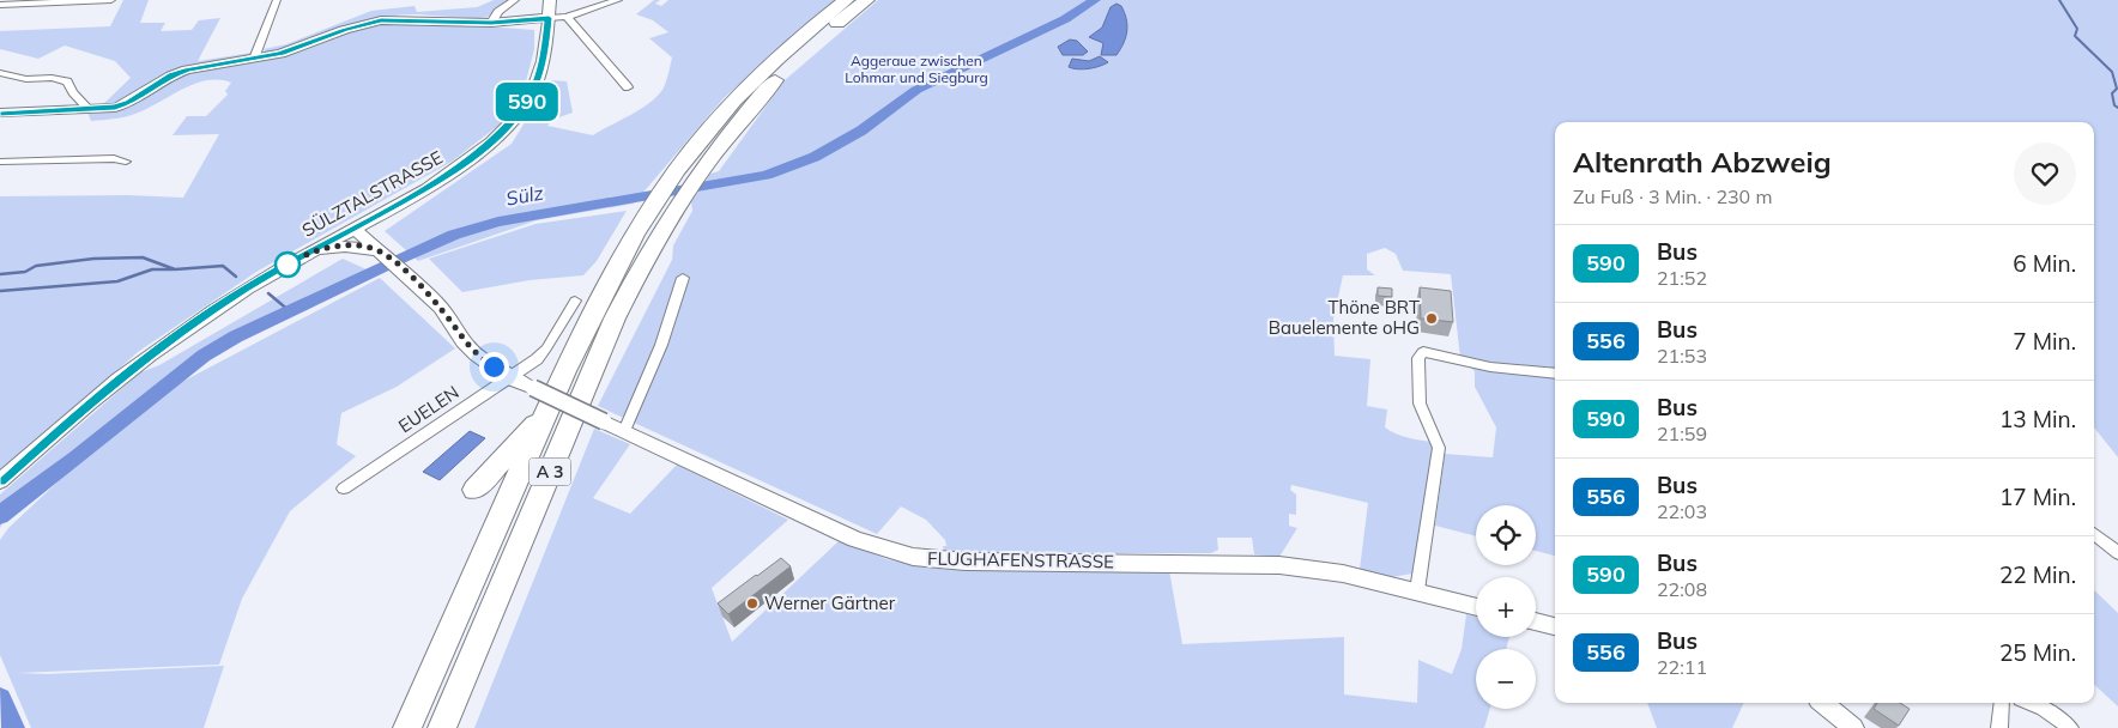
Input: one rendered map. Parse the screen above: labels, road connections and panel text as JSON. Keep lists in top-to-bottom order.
{
  "streets": {
    "highway": ["A 3"],
    "main road": ["SÜLZTALSTRASSE", "FLUGHAFENSTRASSE"],
    "street": ["EUELEN"]
  },
  "crossings": [
    ["EUELEN", "FLUGHAFENSTRASSE"]
  ],
  "water": ["Sülz"],
  "parks": ["Aggeraue zwischen Lohmar und Siegburg"],
  "places": ["Thöne BRT Bauelemente oHG", "Werner Gärtner"],
  "lines": ["bus line 590"],
  "page": {
    "on_map": "590",
    "heading": ["Altenrath Abzweig", "Zu Fuß · 3 Min. · 230 m"],
    "list": [
      {
        "mark": "590",
        "name": "Bus",
        "note": "21:52",
        "value": "6 Min."
      },
      {
        "mark": "556",
        "name": "Bus",
        "note": "21:53",
        "value": "7 Min."
      },
      {
        "mark": "590",
        "name": "Bus",
        "note": "21:59",
        "value": "13 Min."
      },
      {
        "mark": "556",
        "name": "Bus",
        "note": "22:03",
        "value": "17 Min."
      },
      {
        "mark": "590",
        "name": "Bus",
        "note": "22:08",
        "value": "22 Min."
      },
      {
        "mark": "556",
        "name": "Bus",
        "note": "22:11",
        "value": "25 Min."
      }
    ],
    "map_buttons": ["+", "−"]
  }
}
